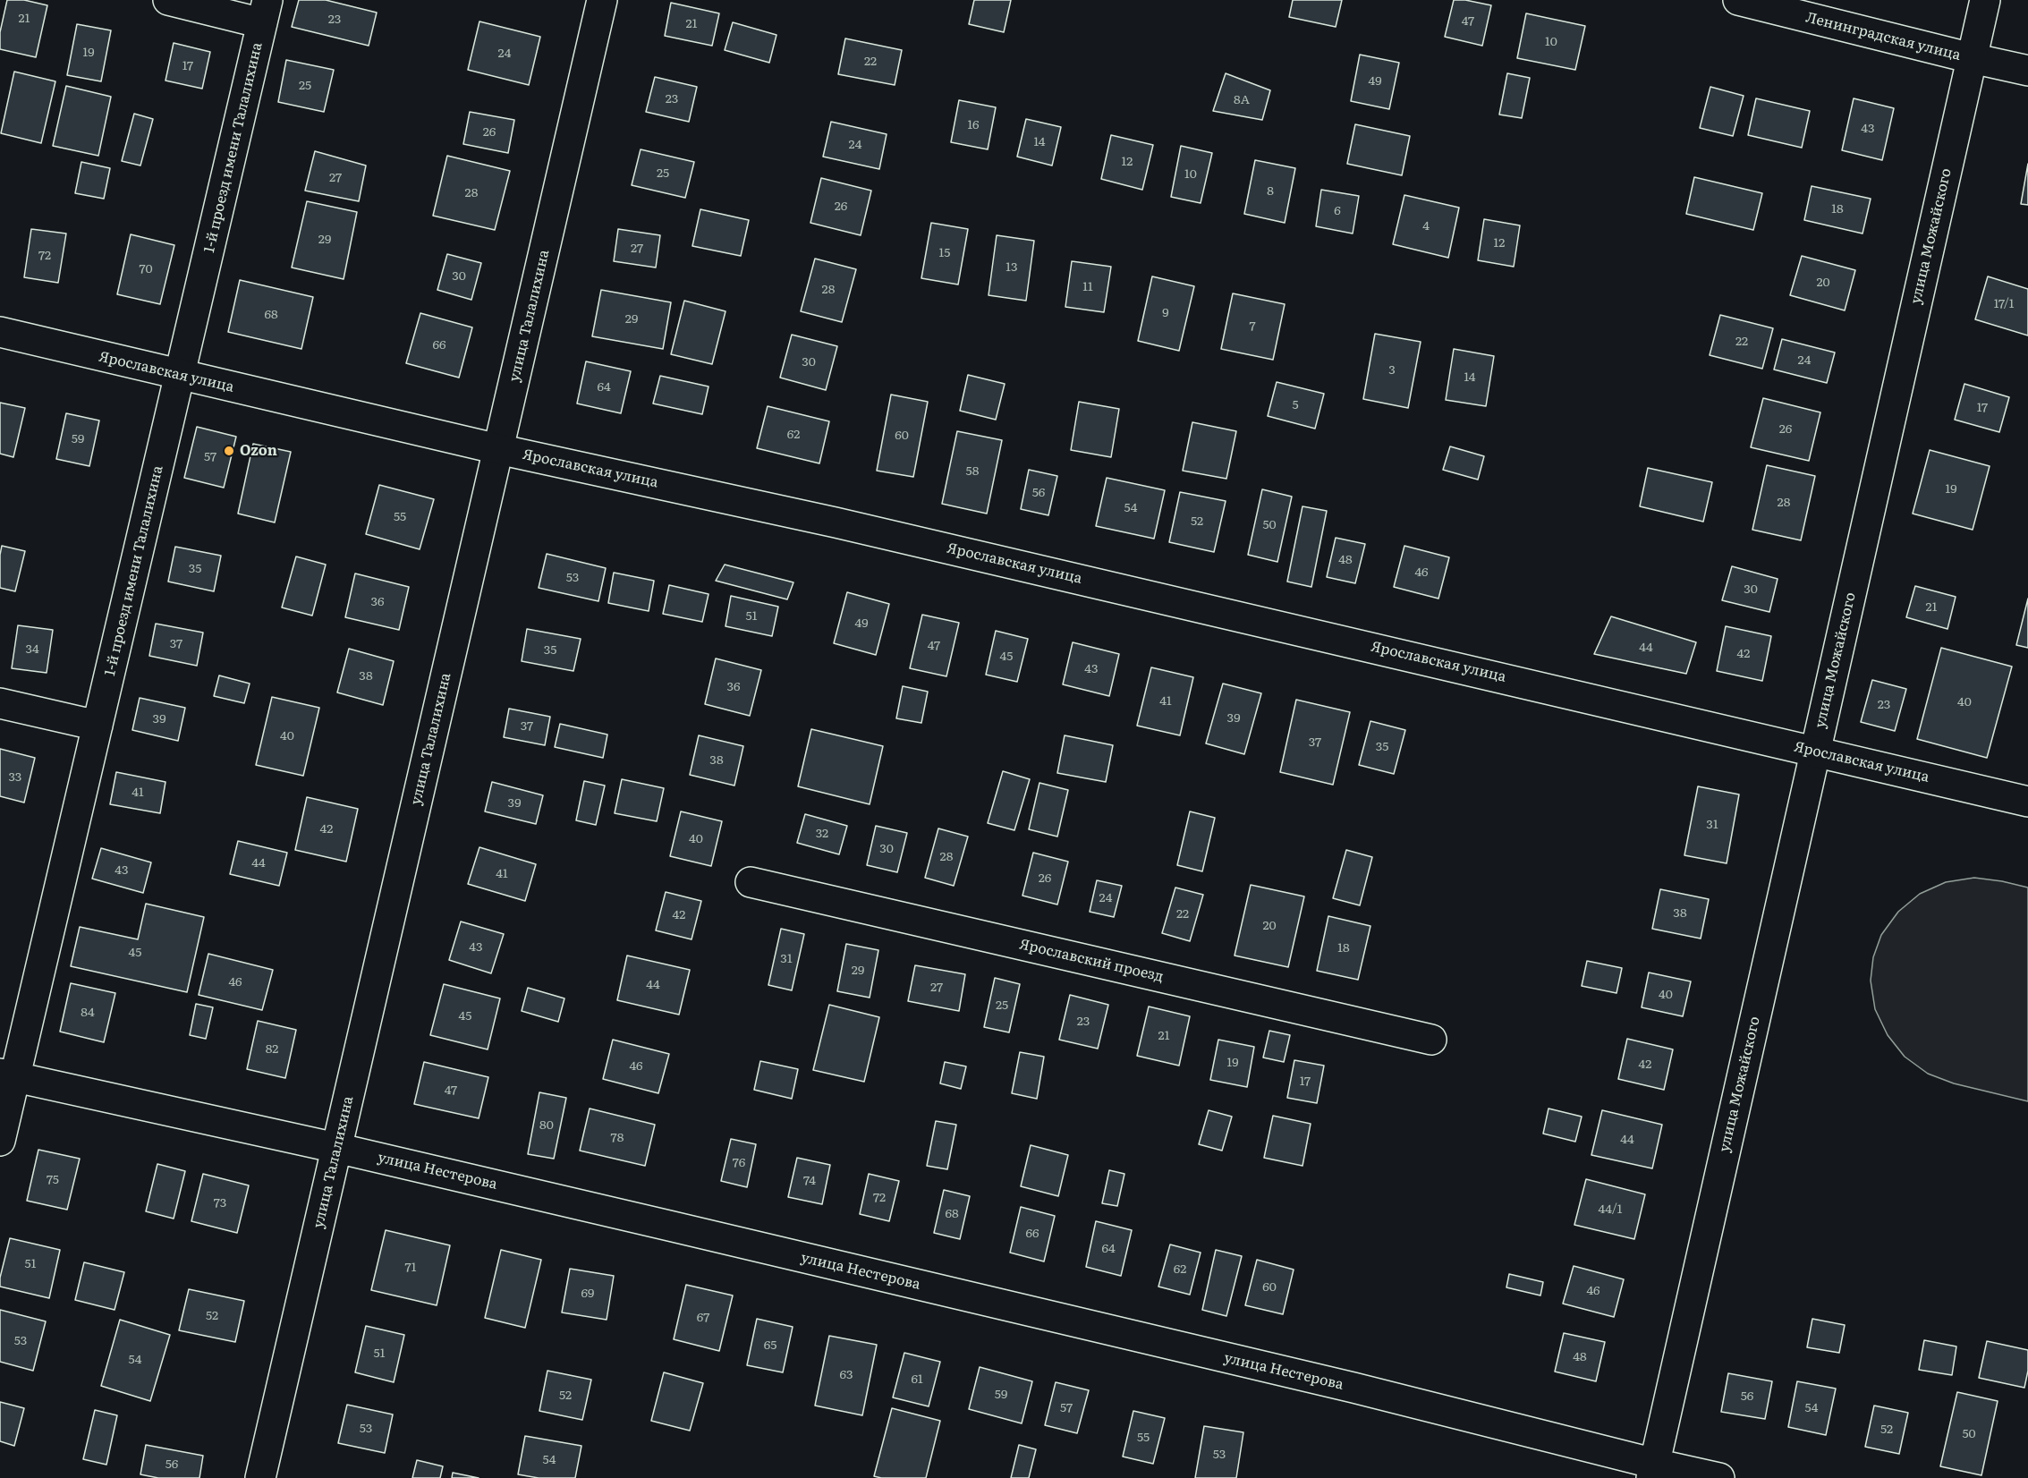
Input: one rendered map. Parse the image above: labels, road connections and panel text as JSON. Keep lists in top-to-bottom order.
{
  "streets": {
    "street": [
      "Ленинградская улица",
      "1-й проезд имени Талалихина",
      "улица Можайского",
      "улица Талалихина",
      "Ярославская улица",
      "Ярославский проезд",
      "улица Нестерова"
    ]
  },
  "crossings": [
    ["Ленинградская улица", "улица Можайского"],
    ["1-й проезд имени Талалихина", "Ярославская улица"],
    ["1-й проезд имени Талалихина", "улица Нестерова"],
    ["улица Можайского", "Ярославская улица"],
    ["улица Можайского", "улица Нестерова"],
    ["улица Талалихина", "Ярославская улица"],
    ["улица Талалихина", "улица Нестерова"]
  ],
  "places": ["Ozon"],
  "house_numbers": [
    "21",
    "23",
    "47",
    "21",
    "10",
    "19",
    "24",
    "22",
    "17",
    "49",
    "25",
    "23",
    "8А",
    "16",
    "43",
    "26",
    "14",
    "24",
    "12",
    "25",
    "10",
    "27",
    "8",
    "28",
    "26",
    "18",
    "6",
    "4",
    "29",
    "12",
    "27",
    "15",
    "72",
    "13",
    "70",
    "30",
    "20",
    "11",
    "28",
    "17/1",
    "9",
    "68",
    "29",
    "7",
    "22",
    "66",
    "24",
    "30",
    "3",
    "14",
    "64",
    "5",
    "17",
    "26",
    "62",
    "60",
    "59",
    "57",
    "58",
    "19",
    "56",
    "28",
    "54",
    "55",
    "52",
    "50",
    "48",
    "35",
    "46",
    "53",
    "30",
    "36",
    "21",
    "51",
    "49",
    "37",
    "47",
    "44",
    "34",
    "35",
    "42",
    "45",
    "43",
    "38",
    "36",
    "41",
    "40",
    "23",
    "39",
    "39",
    "37",
    "40",
    "37",
    "35",
    "38",
    "33",
    "41",
    "39",
    "31",
    "42",
    "32",
    "40",
    "30",
    "28",
    "44",
    "43",
    "41",
    "26",
    "24",
    "38",
    "22",
    "42",
    "20",
    "43",
    "18",
    "45",
    "31",
    "29",
    "46",
    "44",
    "27",
    "40",
    "25",
    "84",
    "45",
    "23",
    "21",
    "82",
    "19",
    "42",
    "46",
    "17",
    "47",
    "80",
    "78",
    "44",
    "76",
    "75",
    "74",
    "72",
    "73",
    "44/1",
    "68",
    "66",
    "64",
    "51",
    "71",
    "62",
    "60",
    "46",
    "69",
    "52",
    "67",
    "53",
    "65",
    "51",
    "48",
    "54",
    "63",
    "61",
    "59",
    "52",
    "56",
    "57",
    "54",
    "53",
    "52",
    "50",
    "55",
    "53",
    "54",
    "56"
  ]
}
